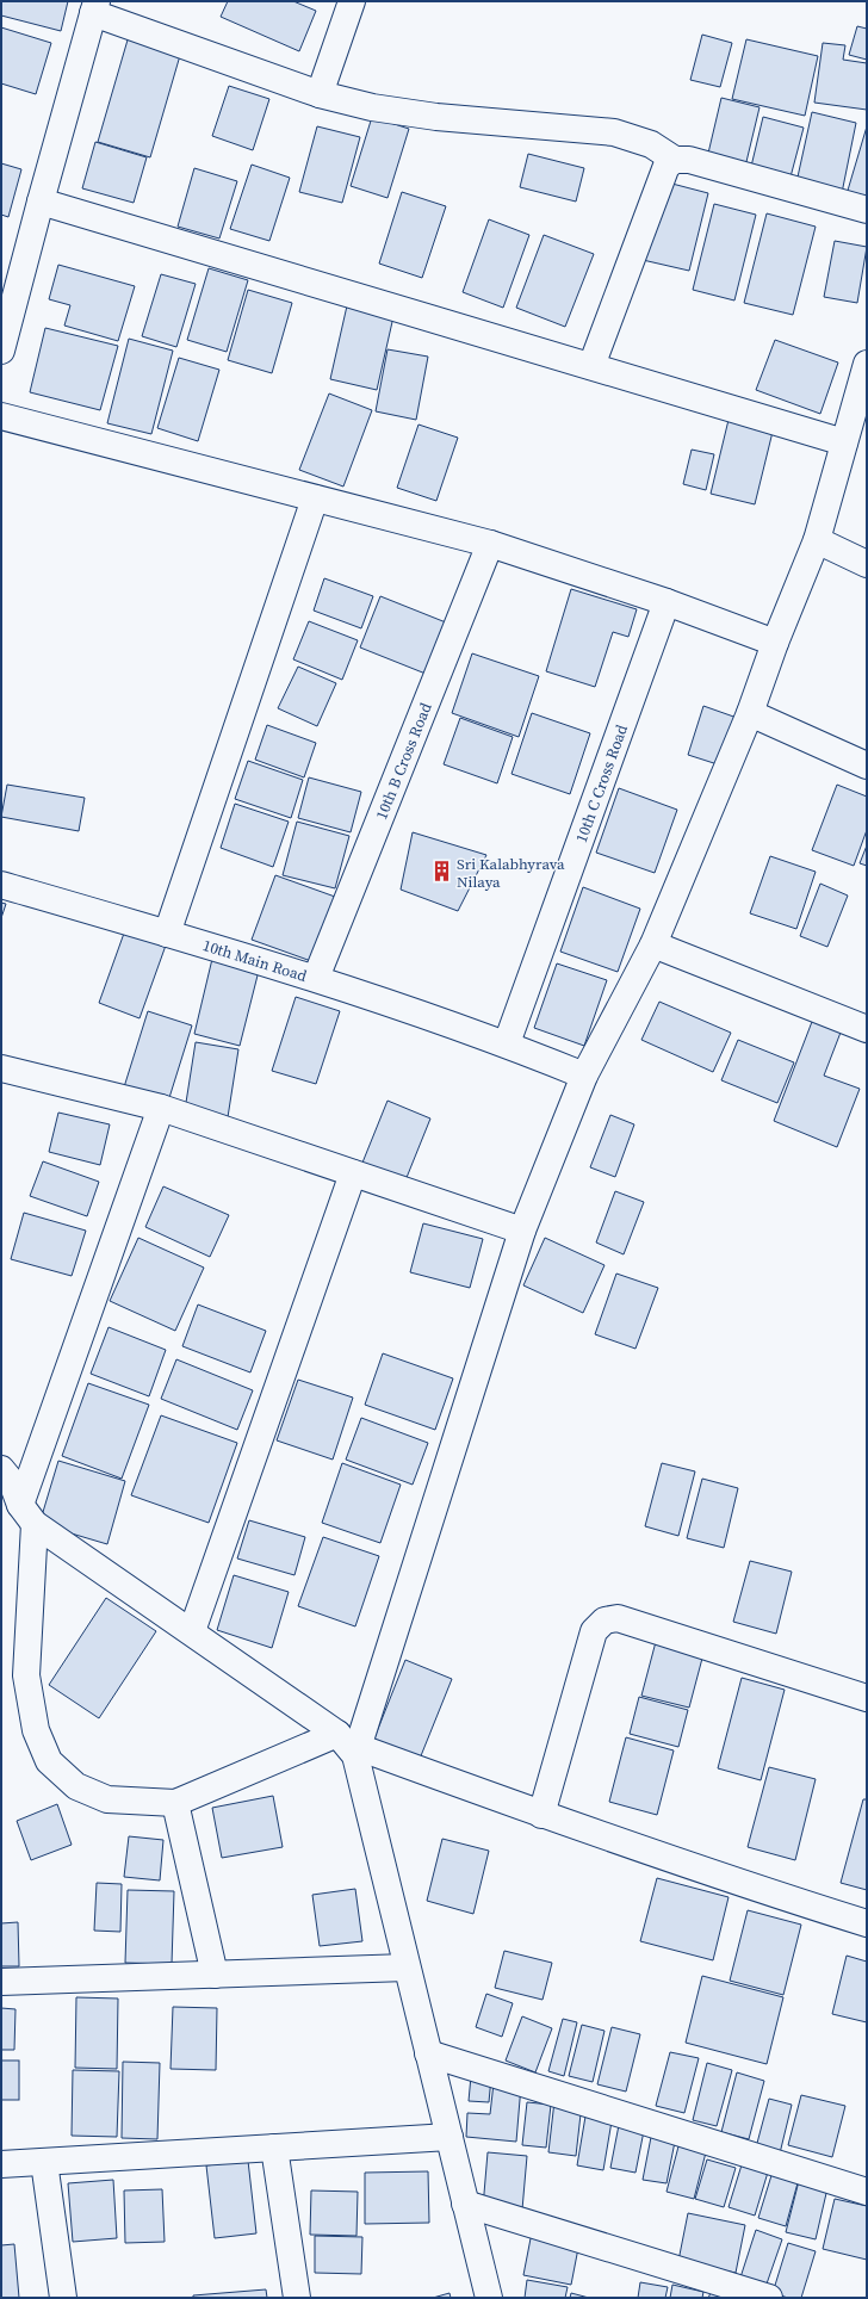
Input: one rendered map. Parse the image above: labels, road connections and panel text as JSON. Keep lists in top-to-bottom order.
{
  "streets": {
    "street": ["10th B Cross Road", "10th C Cross Road", "10th Main Road"]
  },
  "crossings": [
    ["10th B Cross Road", "10th Main Road"],
    ["10th C Cross Road", "10th Main Road"]
  ],
  "places": {
    "building": ["Sri Kalabhyrava Nilaya"]
  }
}
